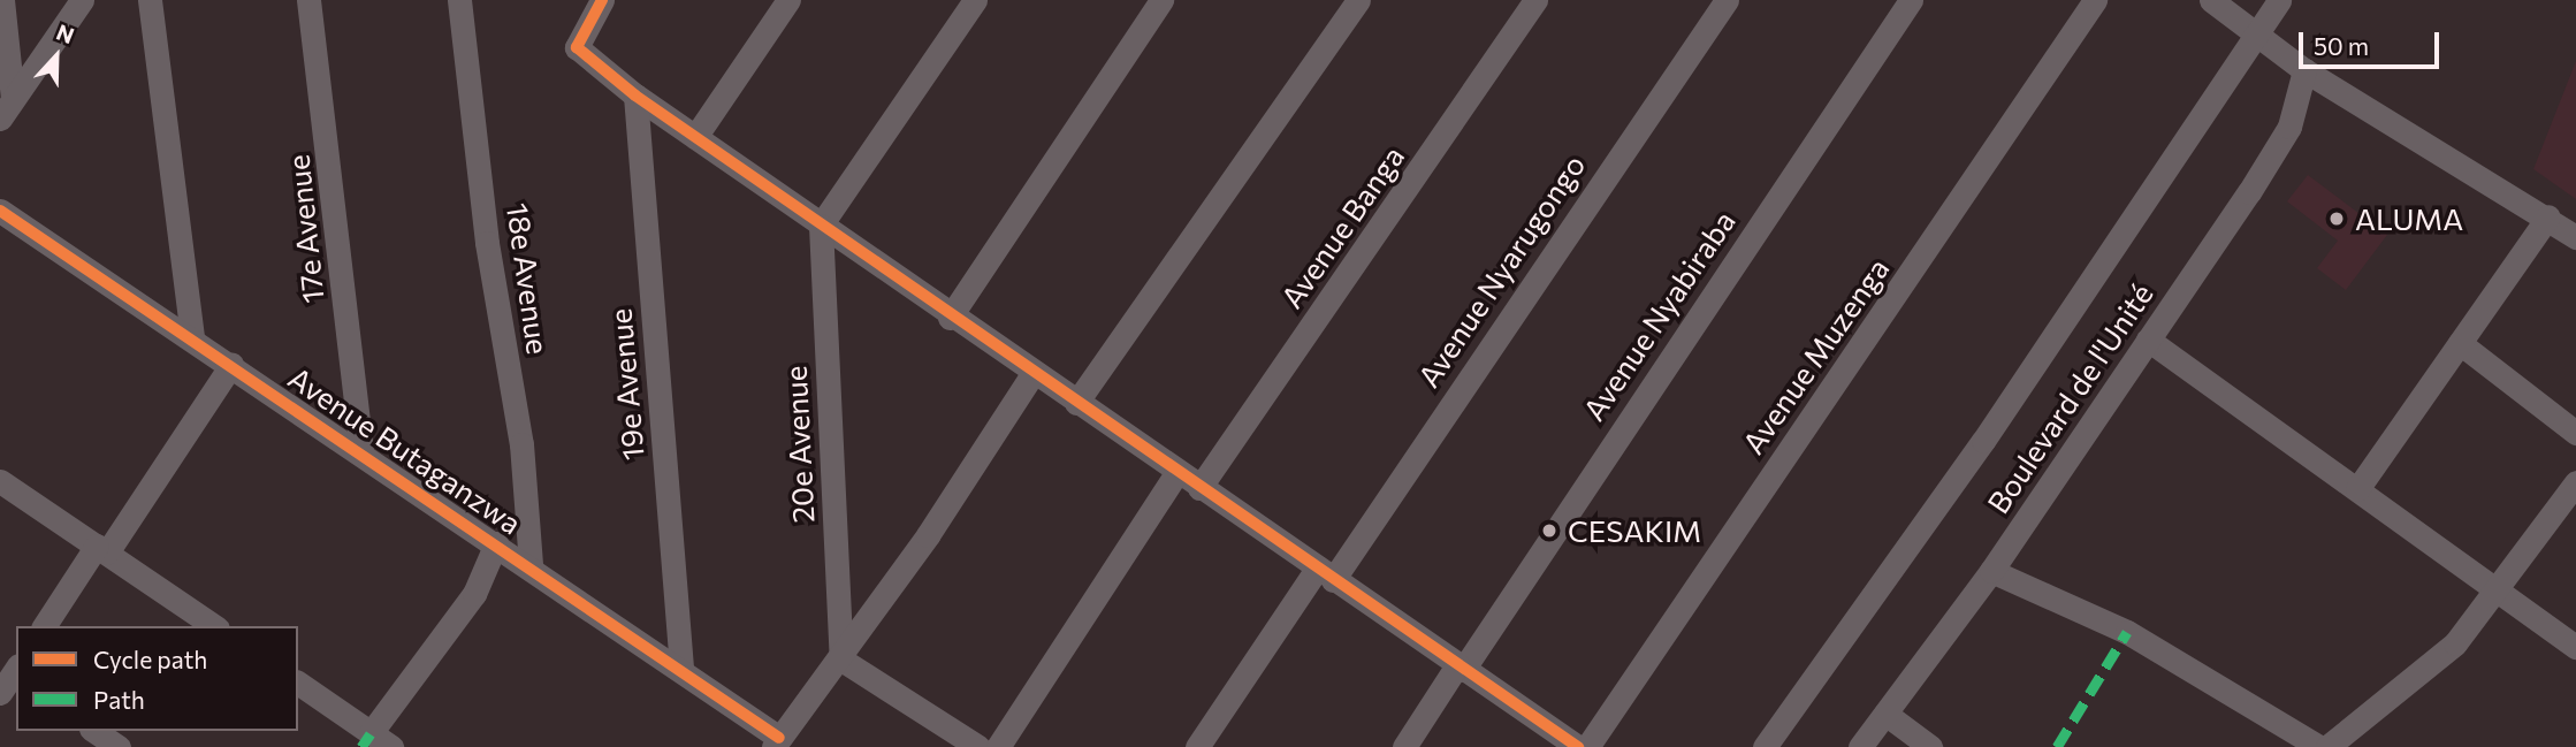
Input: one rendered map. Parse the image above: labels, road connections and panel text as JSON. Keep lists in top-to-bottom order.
{
  "streets": {
    "street": [
      "Avenue Banga",
      "17e Avenue",
      "Avenue Nyarugongo",
      "18e Avenue",
      "Avenue Nyabiraba",
      "Avenue Muzenga",
      "19e Avenue",
      "Boulevard de l'Unité",
      "20e Avenue",
      "Avenue Butaganzwa"
    ]
  },
  "crossings": [
    ["17e Avenue", "Avenue Butaganzwa"],
    ["18e Avenue", "Avenue Butaganzwa"],
    ["19e Avenue", "Avenue Butaganzwa"]
  ],
  "places": ["ALUMA", "CESAKIM"],
  "legend": ["Cycle path", "Path"],
  "scale_bar": "50 m",
  "north": "top"
}
